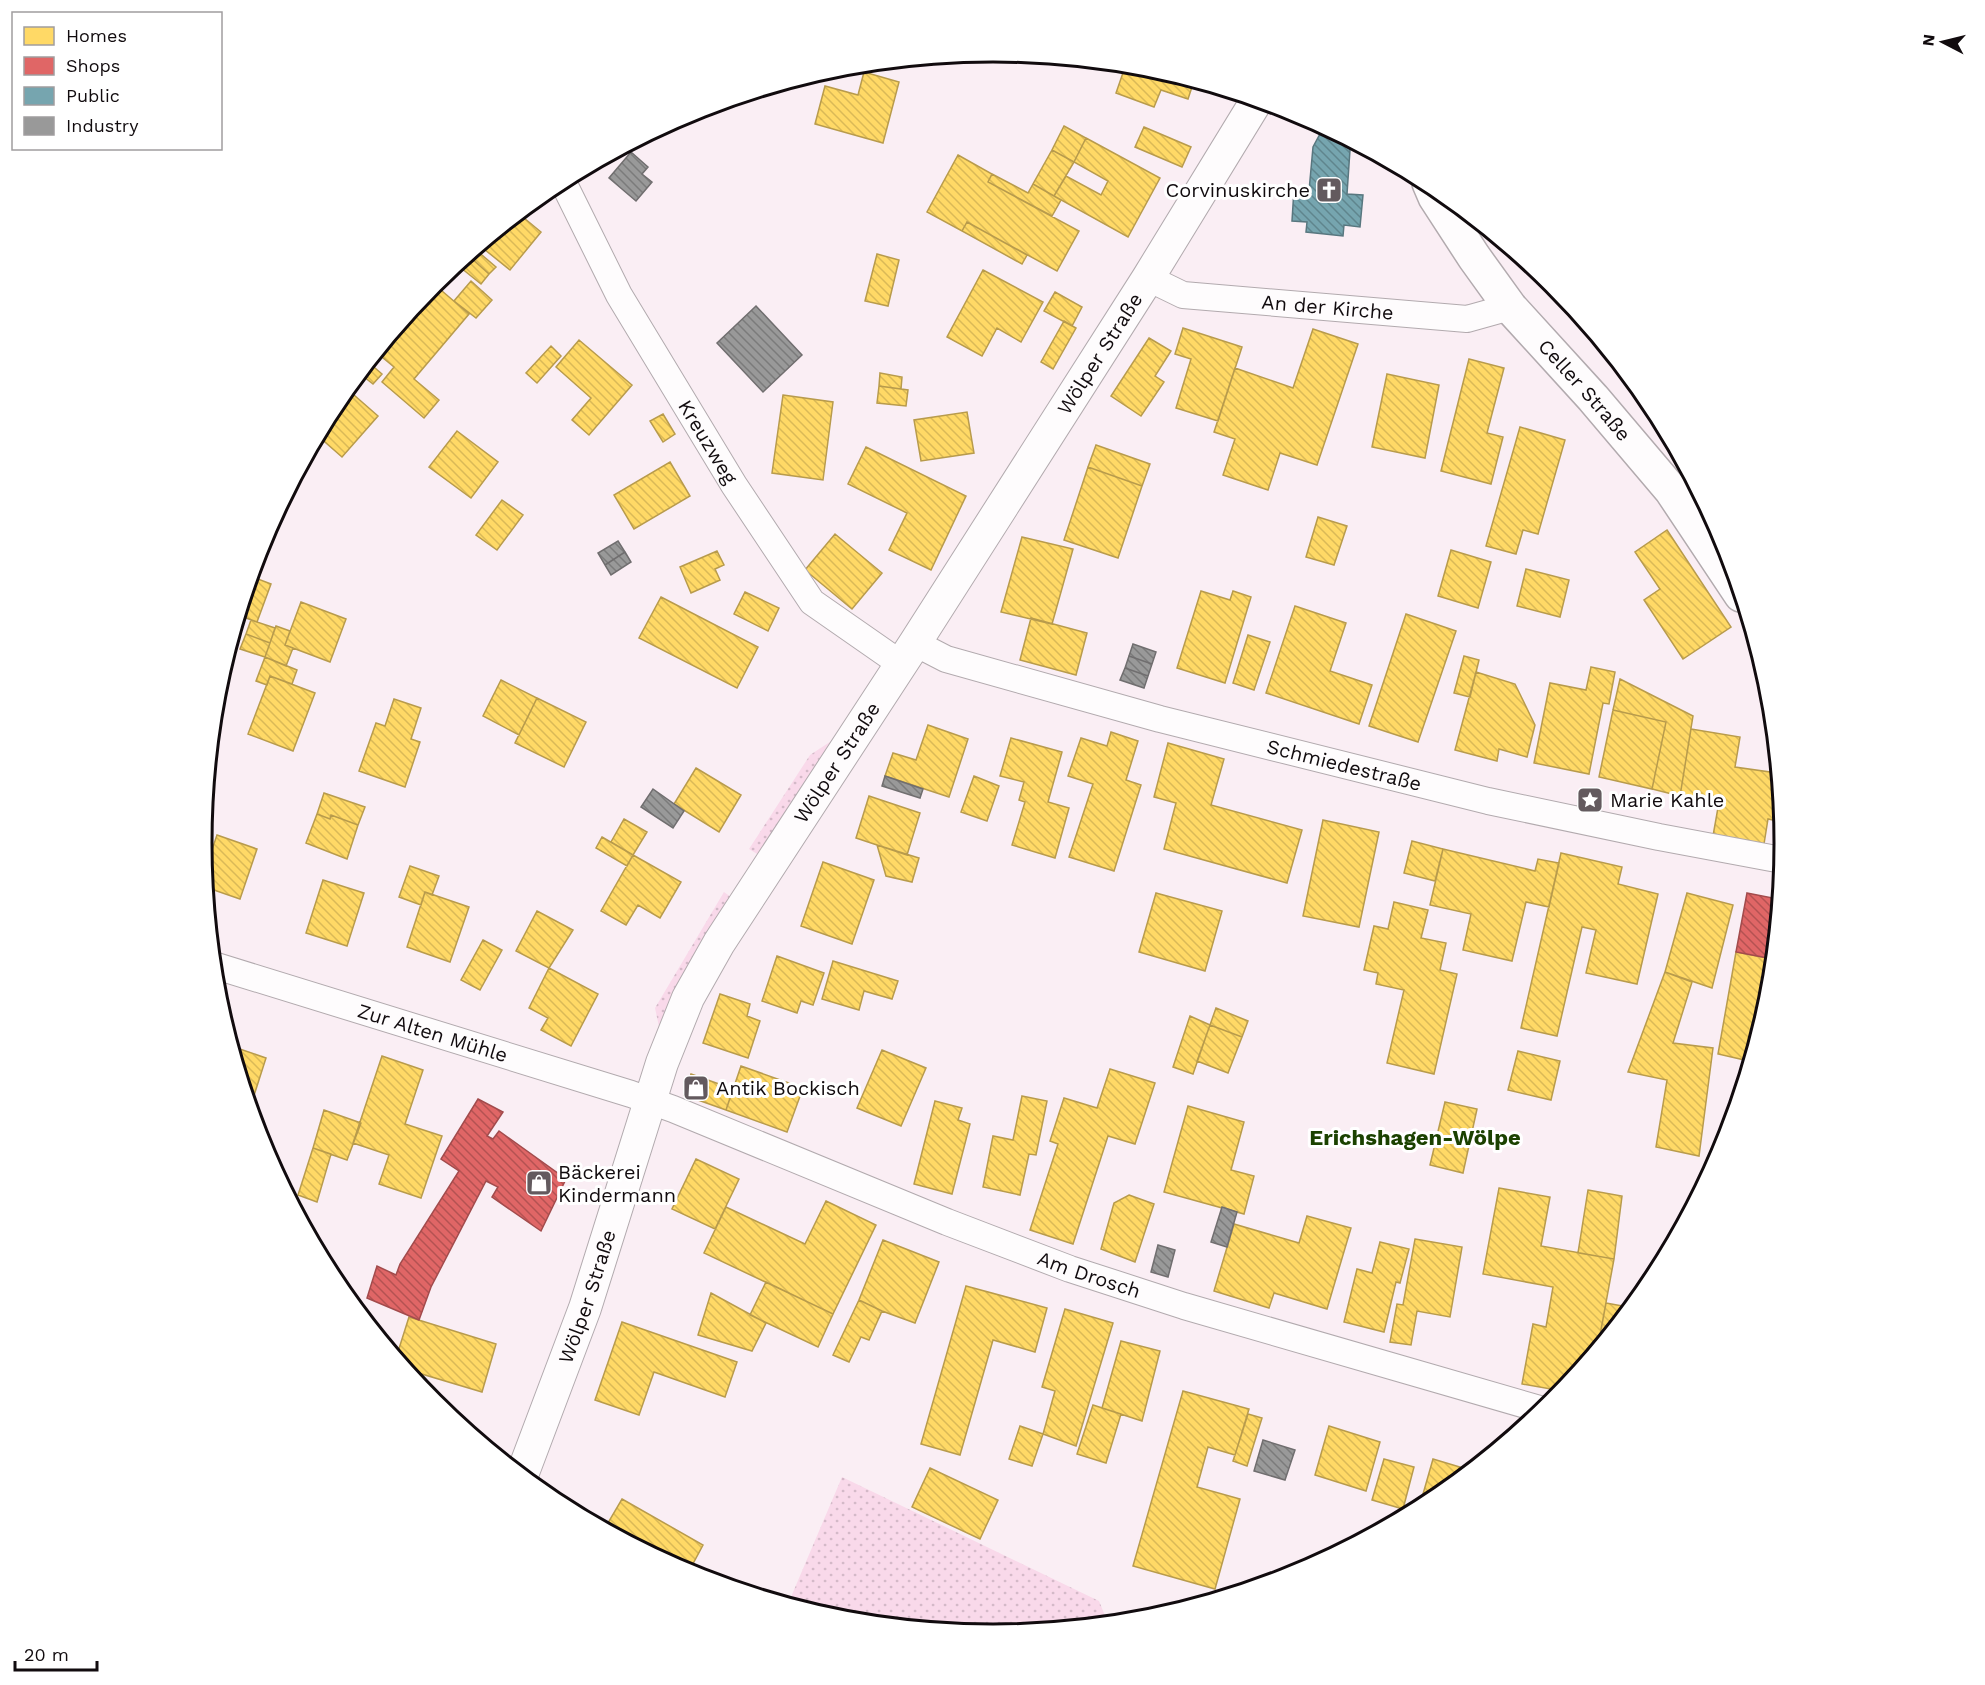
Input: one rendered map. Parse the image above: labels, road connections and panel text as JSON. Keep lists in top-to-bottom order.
{
  "streets": {
    "main road": ["Celler Straße"],
    "street": [
      "An der Kirche",
      "Wölper Straße",
      "Kreuzweg",
      "Schmiedestraße",
      "Zur Alten Mühle",
      "Am Drosch"
    ]
  },
  "crossings": [
    ["An der Kirche", "Wölper Straße"],
    ["An der Kirche", "Celler Straße"],
    ["Wölper Straße", "Kreuzweg"],
    ["Wölper Straße", "Schmiedestraße"],
    ["Wölper Straße", "Zur Alten Mühle"],
    ["Wölper Straße", "Am Drosch"],
    ["Kreuzweg", "Schmiedestraße"],
    ["Zur Alten Mühle", "Am Drosch"]
  ],
  "districts": ["Erichshagen-Wölpe"],
  "places": {
    "church": ["Corvinuskirche"],
    "place": ["Marie Kahle"],
    "shop": ["Antik Bockisch", "Bäckerei Kindermann"]
  },
  "legend": [
    "Homes",
    "Shops",
    "Public",
    "Industry"
  ],
  "scale_bar": "20 m",
  "north": "left"
}
